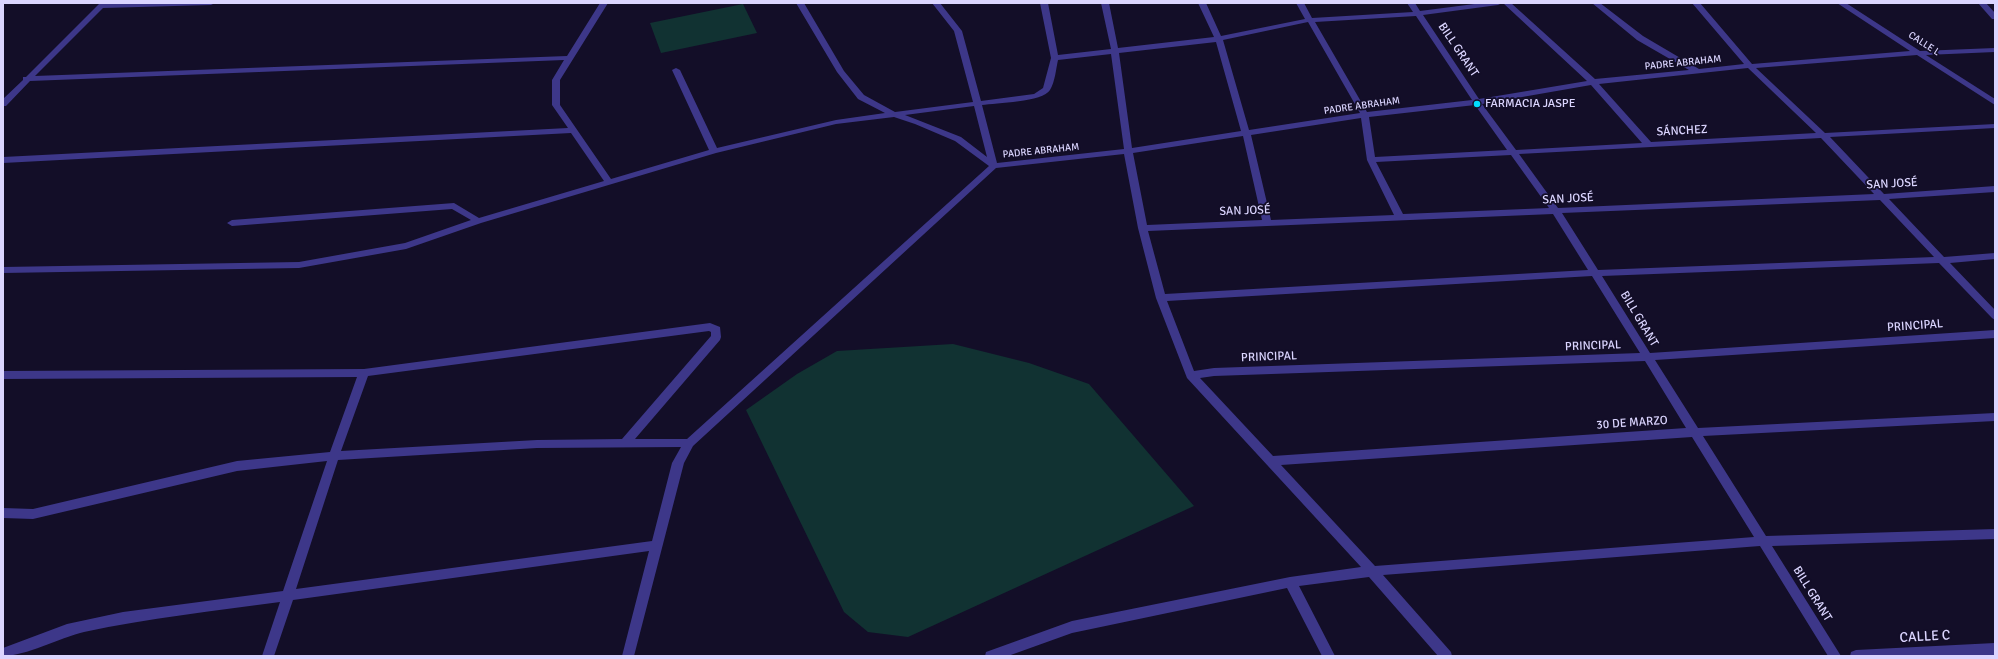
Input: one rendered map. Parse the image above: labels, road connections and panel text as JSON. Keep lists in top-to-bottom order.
{
  "streets": {
    "street": [
      "CALLE L",
      "BILL GRANT",
      "PADRE ABRAHAM",
      "SÁNCHEZ",
      "SAN JOSÉ",
      "PRINCIPAL",
      "30 DE MARZO",
      "CALLE C"
    ]
  },
  "crossings": [
    ["CALLE L", "PADRE ABRAHAM"],
    ["BILL GRANT", "PADRE ABRAHAM"],
    ["BILL GRANT", "SÁNCHEZ"],
    ["BILL GRANT", "SAN JOSÉ"],
    ["BILL GRANT", "PRINCIPAL"],
    ["BILL GRANT", "30 DE MARZO"]
  ],
  "places": ["FARMACIA JASPE"]
}
